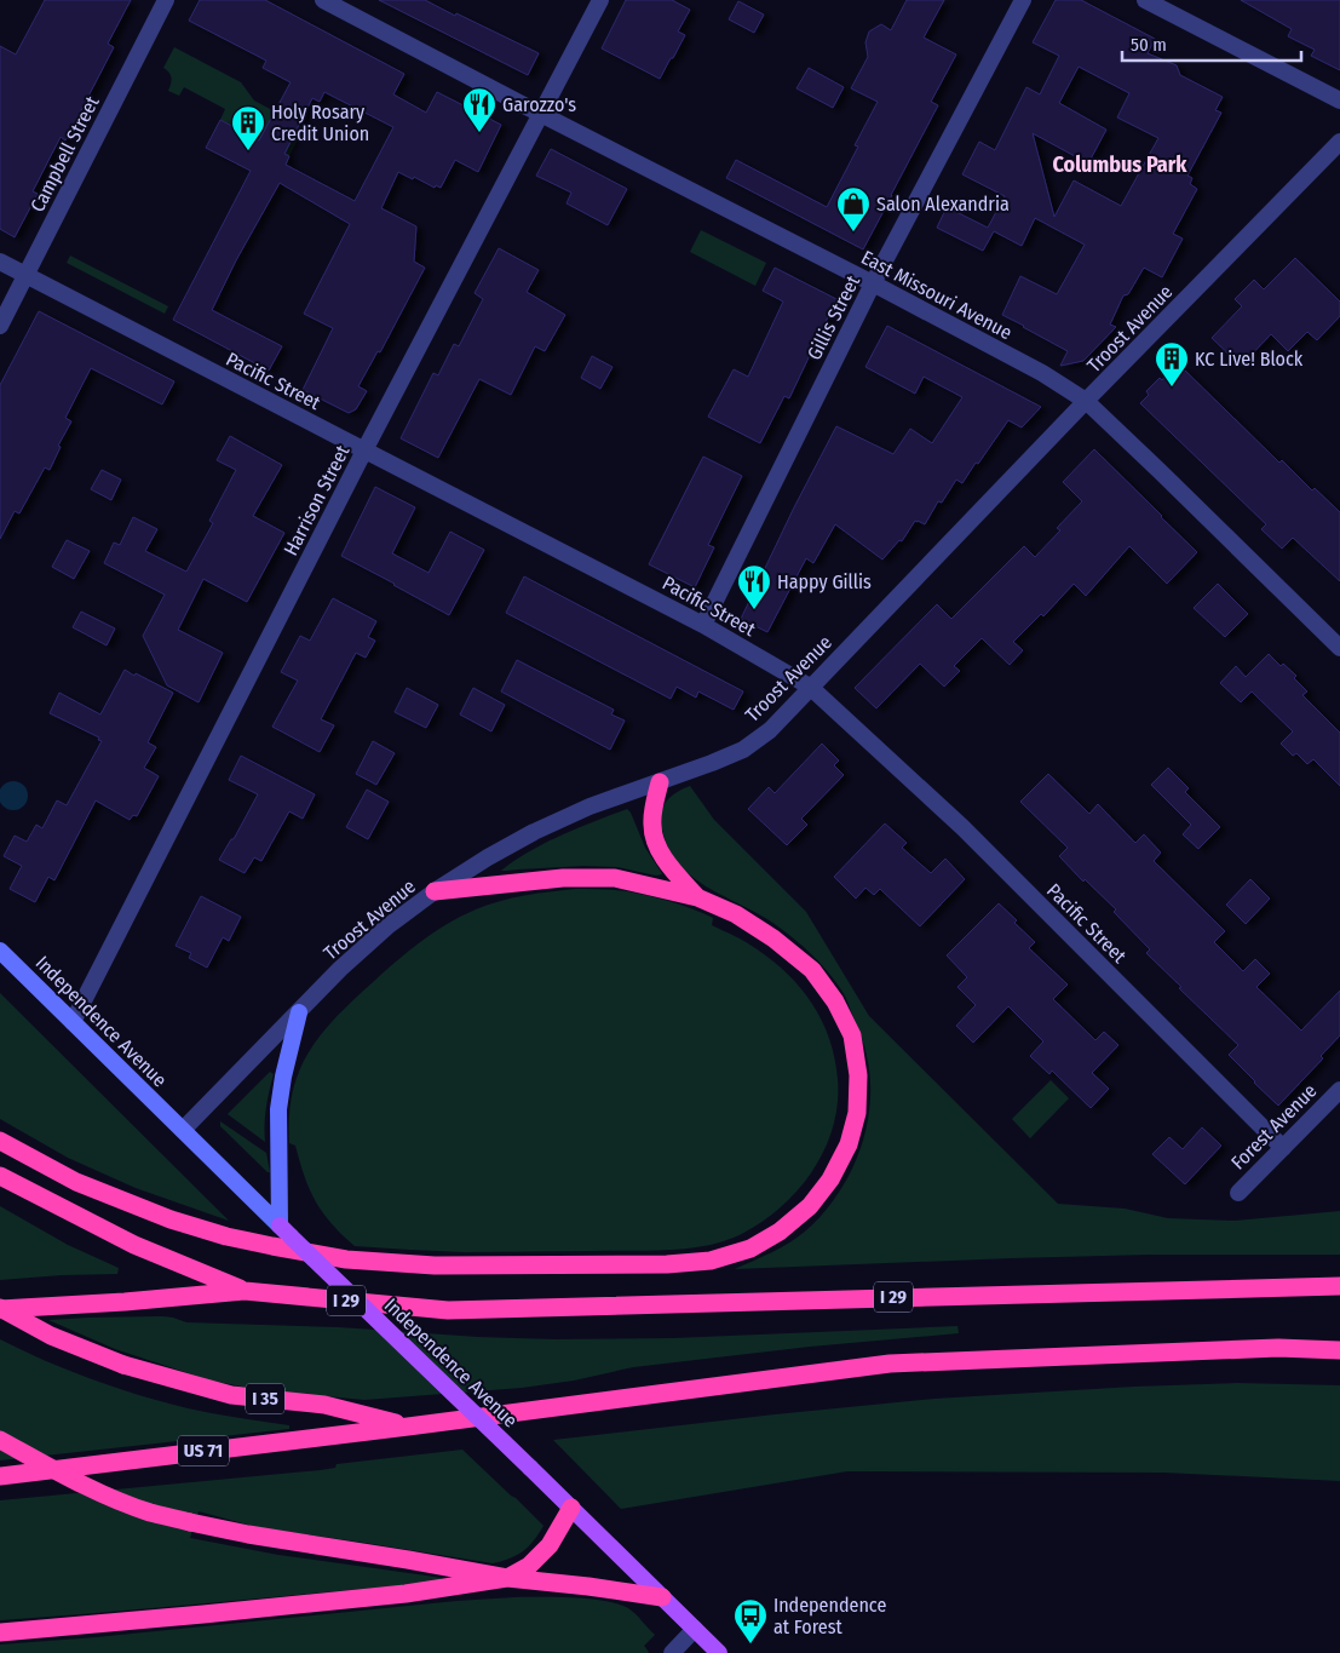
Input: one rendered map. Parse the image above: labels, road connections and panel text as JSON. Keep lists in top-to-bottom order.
{
  "streets": {
    "highway": ["I 29", "I 35", "US 71"],
    "main road": ["Independence Avenue"],
    "street": [
      "Campbell Street",
      "East Missouri Avenue",
      "Gillis Street",
      "Troost Avenue",
      "Pacific Street",
      "Harrison Street",
      "Forest Avenue"
    ]
  },
  "crossings": [
    ["Campbell Street", "Pacific Street"],
    ["East Missouri Avenue", "Gillis Street"],
    ["East Missouri Avenue", "Troost Avenue"],
    ["East Missouri Avenue", "Harrison Street"],
    ["Gillis Street", "Pacific Street"],
    ["Troost Avenue", "Pacific Street"],
    ["Troost Avenue", "Independence Avenue"],
    ["Pacific Street", "Harrison Street"],
    ["Pacific Street", "Forest Avenue"],
    ["Harrison Street", "Independence Avenue"],
    ["I 35", "US 71"]
  ],
  "districts": ["Columbus Park"],
  "places": {
    "restaurant": ["Garozzo's", "Happy Gillis"],
    "building": ["Holy Rosary Credit Union", "KC Live! Block"],
    "shop": ["Salon Alexandria"],
    "bus stop": ["Independence at Forest"]
  },
  "scale_bar": "50 m"
}
